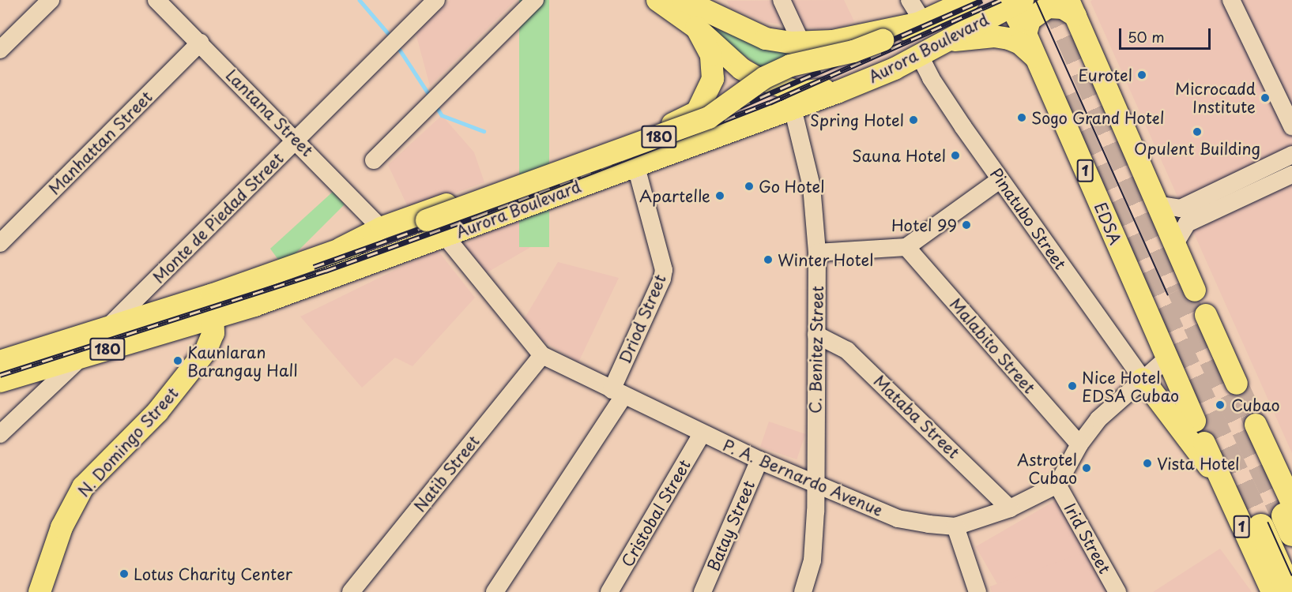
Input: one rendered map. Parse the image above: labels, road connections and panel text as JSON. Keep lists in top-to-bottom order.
{
  "streets": {
    "highway": ["1"],
    "main road": [
      "Aurora Boulevard",
      "180",
      "EDSA",
      "N. Domingo Street"
    ],
    "street": [
      "Lantana Street",
      "Manhattan Street",
      "Monte de Piedad Street",
      "Pinatubo Street",
      "Driod Street",
      "Malabito Street",
      "C. Benitez Street",
      "Mataba Street",
      "Natib Street",
      "P. A. Bernardo Avenue",
      "Cristobal Street",
      "Batay Street",
      "Irid Street"
    ]
  },
  "crossings": [
    ["Aurora Boulevard", "Monte de Piedad Street"],
    ["Aurora Boulevard", "Pinatubo Street"],
    ["Aurora Boulevard", "EDSA"],
    ["Aurora Boulevard", "Driod Street"],
    ["Aurora Boulevard", "C. Benitez Street"],
    ["Aurora Boulevard", "N. Domingo Street"],
    ["Aurora Boulevard", "P. A. Bernardo Avenue"],
    ["Lantana Street", "Manhattan Street"],
    ["Lantana Street", "Monte de Piedad Street"],
    ["Driod Street", "P. A. Bernardo Avenue"],
    ["C. Benitez Street", "Mataba Street"],
    ["C. Benitez Street", "P. A. Bernardo Avenue"],
    ["Mataba Street", "P. A. Bernardo Avenue"],
    ["Natib Street", "P. A. Bernardo Avenue"],
    ["P. A. Bernardo Avenue", "Cristobal Street"],
    ["P. A. Bernardo Avenue", "Batay Street"],
    ["P. A. Bernardo Avenue", "Irid Street"]
  ],
  "places": [
    "Eurotel",
    "Microcadd Institute",
    "Sogo Grand Hotel",
    "Spring Hotel",
    "Opulent Building",
    "Sauna Hotel",
    "Go Hotel",
    "Apartelle",
    "Hotel 99",
    "Winter Hotel",
    "Kaunlaran Barangay Hall",
    "Nice Hotel EDSA Cubao",
    "Cubao",
    "Vista Hotel",
    "Astrotel Cubao",
    "Lotus Charity Center"
  ],
  "scale_bar": "50 m"
}
